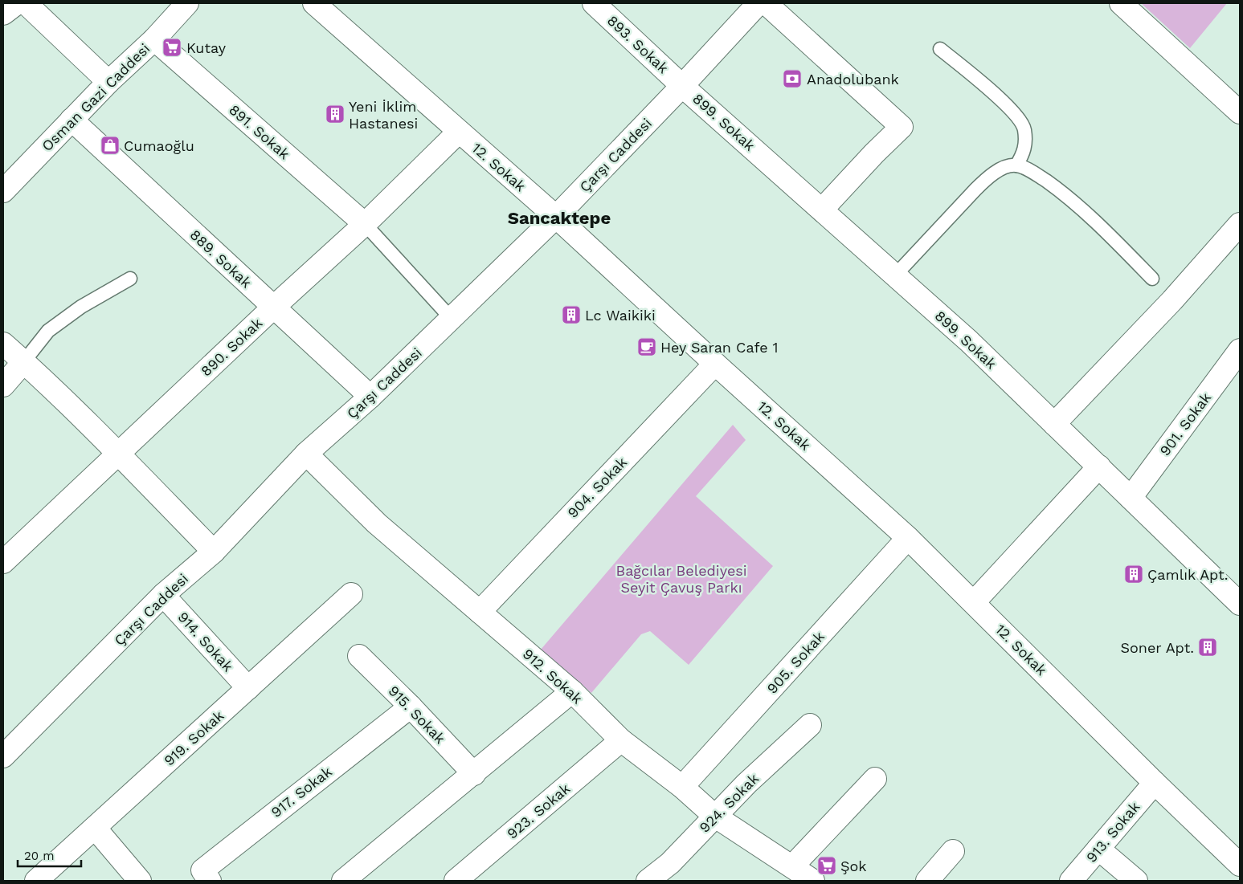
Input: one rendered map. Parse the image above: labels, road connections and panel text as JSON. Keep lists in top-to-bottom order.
{
  "streets": {
    "street": [
      "893. Sokak",
      "Osman Gazi Caddesi",
      "899. Sokak",
      "891. Sokak",
      "Çarşı Caddesi",
      "12. Sokak",
      "889. Sokak",
      "890. Sokak",
      "901. Sokak",
      "904. Sokak",
      "914. Sokak",
      "905. Sokak",
      "912. Sokak",
      "915. Sokak",
      "919. Sokak",
      "917. Sokak",
      "924. Sokak",
      "923. Sokak",
      "913. Sokak"
    ]
  },
  "crossings": [
    ["893. Sokak", "899. Sokak"],
    ["893. Sokak", "Çarşı Caddesi"],
    ["Osman Gazi Caddesi", "891. Sokak"],
    ["Osman Gazi Caddesi", "889. Sokak"],
    ["899. Sokak", "Çarşı Caddesi"],
    ["899. Sokak", "901. Sokak"],
    ["891. Sokak", "890. Sokak"],
    ["Çarşı Caddesi", "12. Sokak"],
    ["Çarşı Caddesi", "889. Sokak"],
    ["Çarşı Caddesi", "914. Sokak"],
    ["Çarşı Caddesi", "912. Sokak"],
    ["12. Sokak", "890. Sokak"],
    ["12. Sokak", "904. Sokak"],
    ["12. Sokak", "905. Sokak"],
    ["12. Sokak", "913. Sokak"],
    ["889. Sokak", "890. Sokak"],
    ["904. Sokak", "912. Sokak"],
    ["914. Sokak", "919. Sokak"],
    ["905. Sokak", "912. Sokak"],
    ["912. Sokak", "924. Sokak"],
    ["912. Sokak", "923. Sokak"],
    ["915. Sokak", "917. Sokak"]
  ],
  "districts": ["Sancaktepe"],
  "parks": ["Bağcılar Belediyesi Seyit Çavuş Parkı"],
  "places": {
    "supermarket": ["Kutay", "Şok"],
    "bank": ["Anadolubank"],
    "building": [
      "Yeni İklim Hastanesi",
      "Lc Waikiki",
      "Çamlık Apt.",
      "Soner Apt."
    ],
    "shop": ["Cumaoğlu"],
    "cafe": ["Hey Saran Cafe 1"]
  },
  "scale_bar": "20 m"
}
